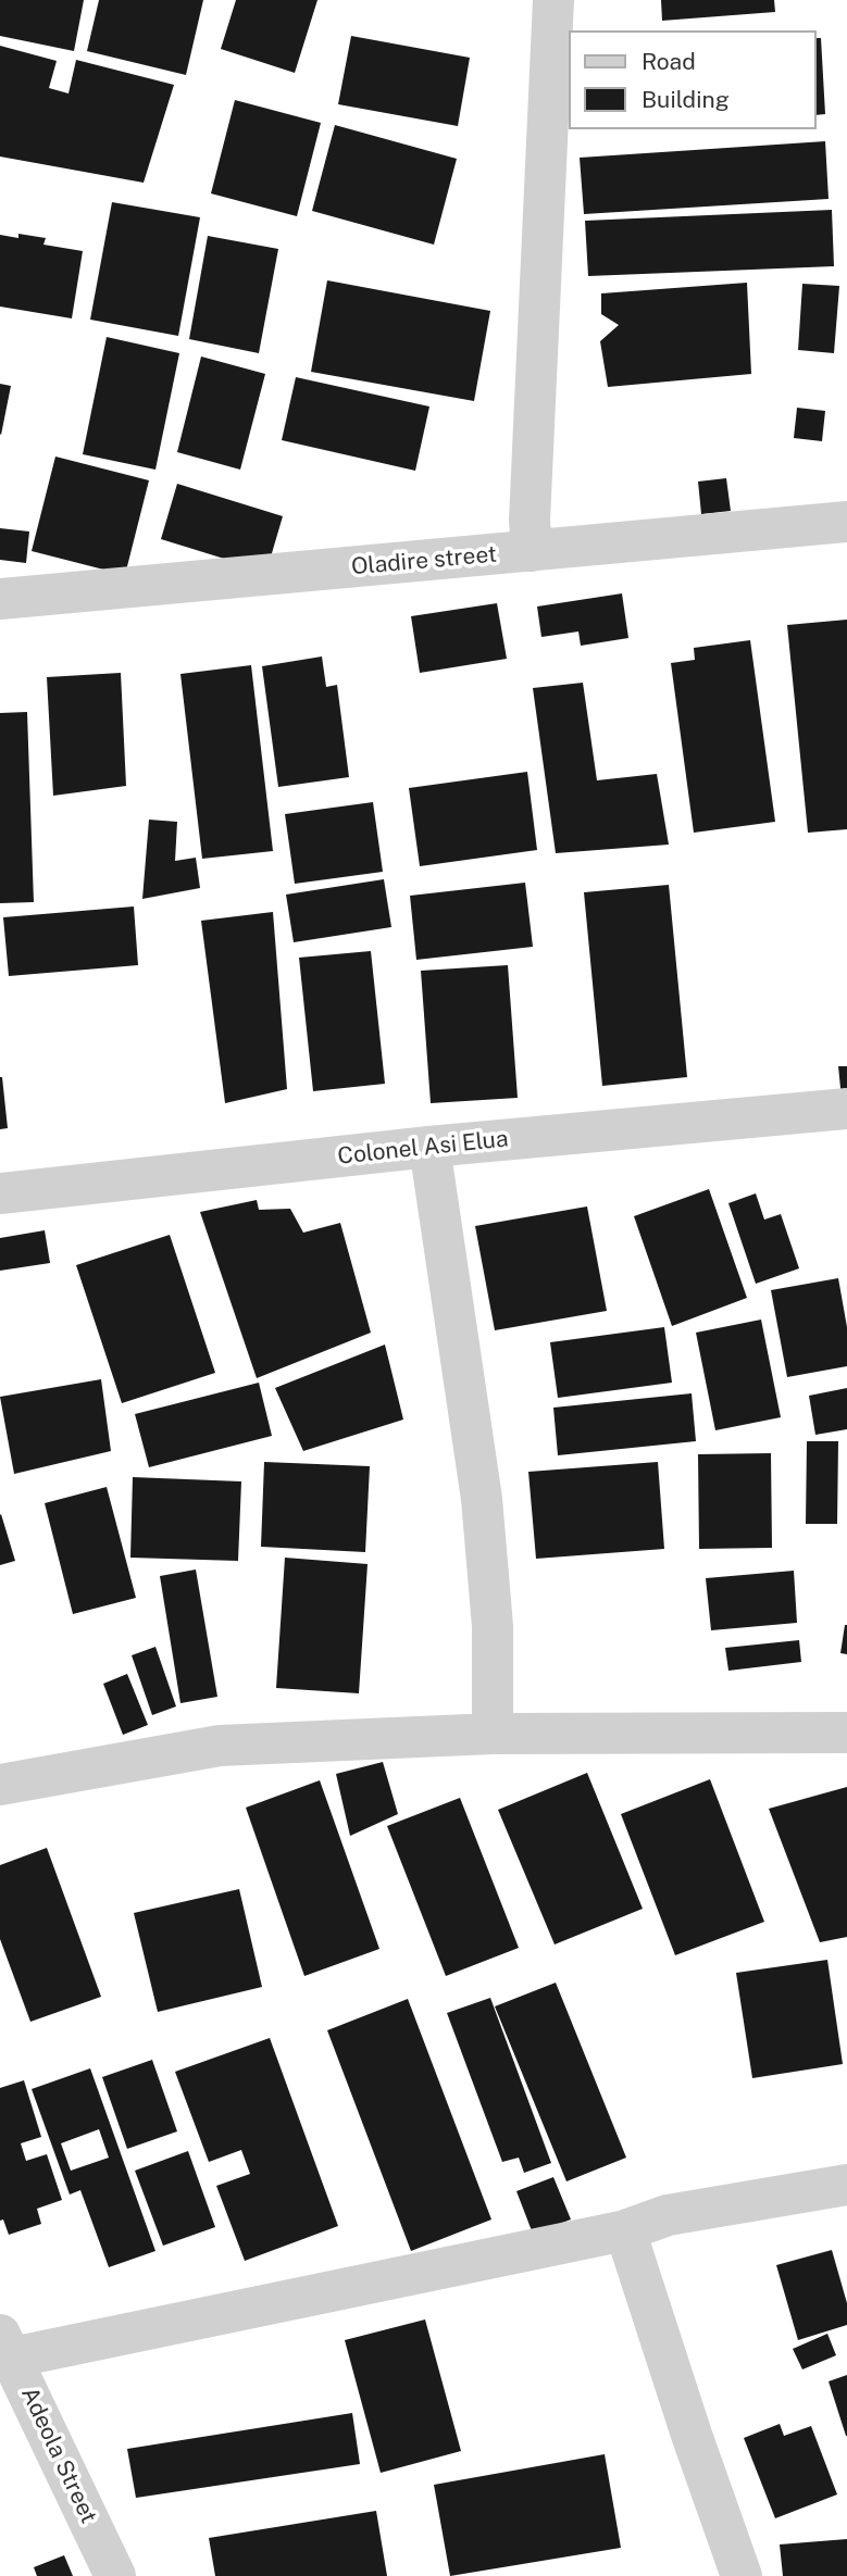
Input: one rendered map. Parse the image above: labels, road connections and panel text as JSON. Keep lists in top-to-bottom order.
{
  "streets": {
    "street": ["Oladire street", "Colonel Asi Elua", "Adeola Street"]
  },
  "legend": ["Road", "Building"]
}
